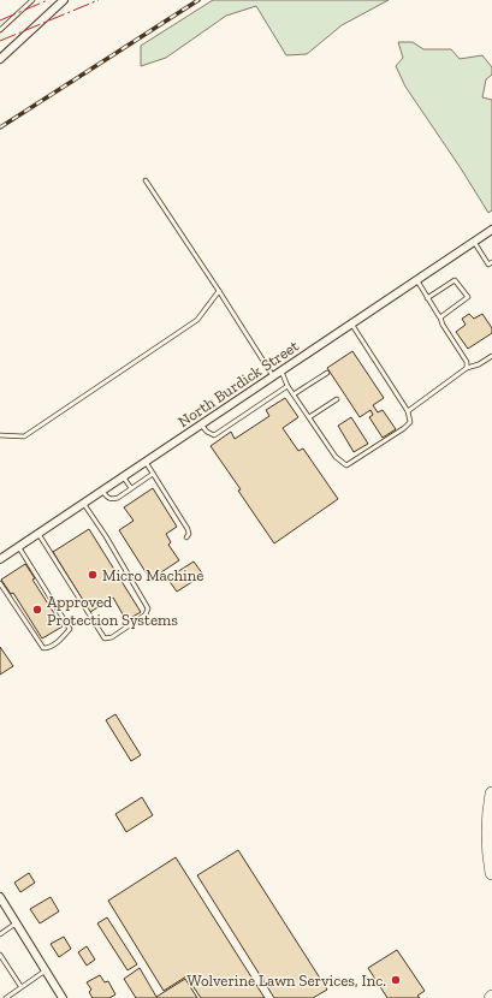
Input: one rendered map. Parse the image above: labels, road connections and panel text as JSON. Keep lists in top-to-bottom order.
{
  "streets": {
    "street": ["North Burdick Street"]
  },
  "places": ["Micro Machine", "Approved Protection Systems", "Wolverine Lawn Services, Inc."]
}
